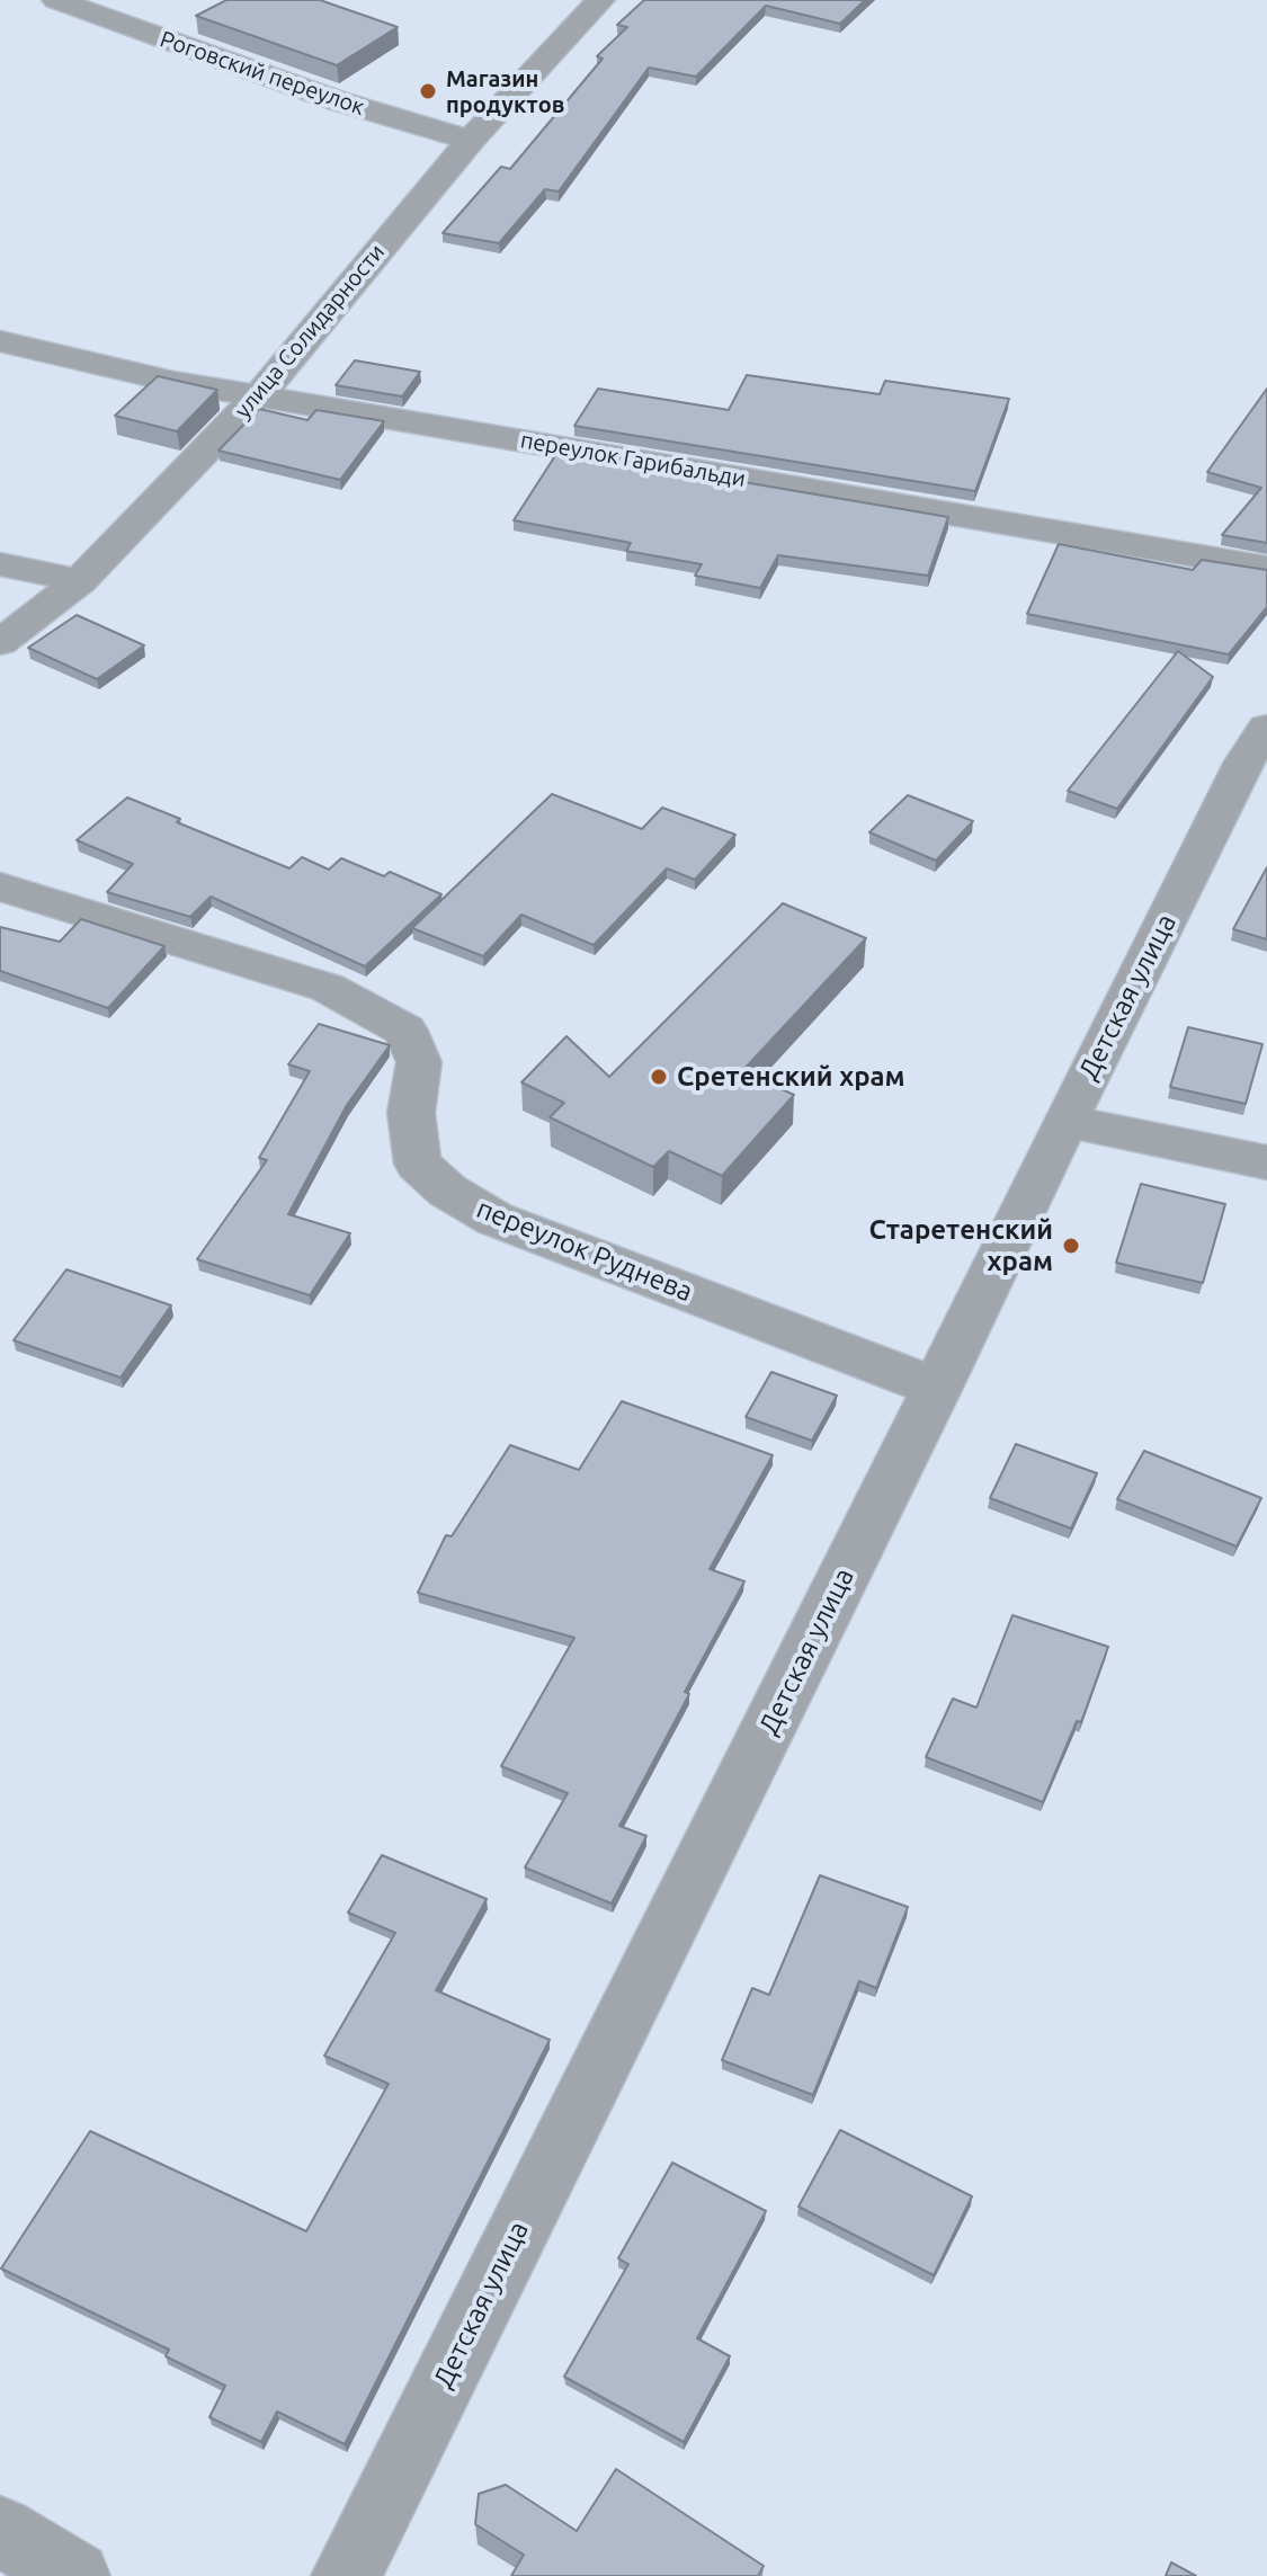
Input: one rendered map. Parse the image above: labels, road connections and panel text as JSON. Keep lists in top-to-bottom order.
{
  "streets": {
    "street": [
      "Роговский переулок",
      "улица Солидарности",
      "переулок Гарибальди",
      "Детская улица",
      "переулок Руднева"
    ]
  },
  "crossings": [
    ["Роговский переулок", "улица Солидарности"],
    ["улица Солидарности", "переулок Гарибальди"],
    ["Детская улица", "переулок Руднева"]
  ],
  "places": ["Магазин продуктов", "Сретенский храм", "Старетенский храм"]
}
